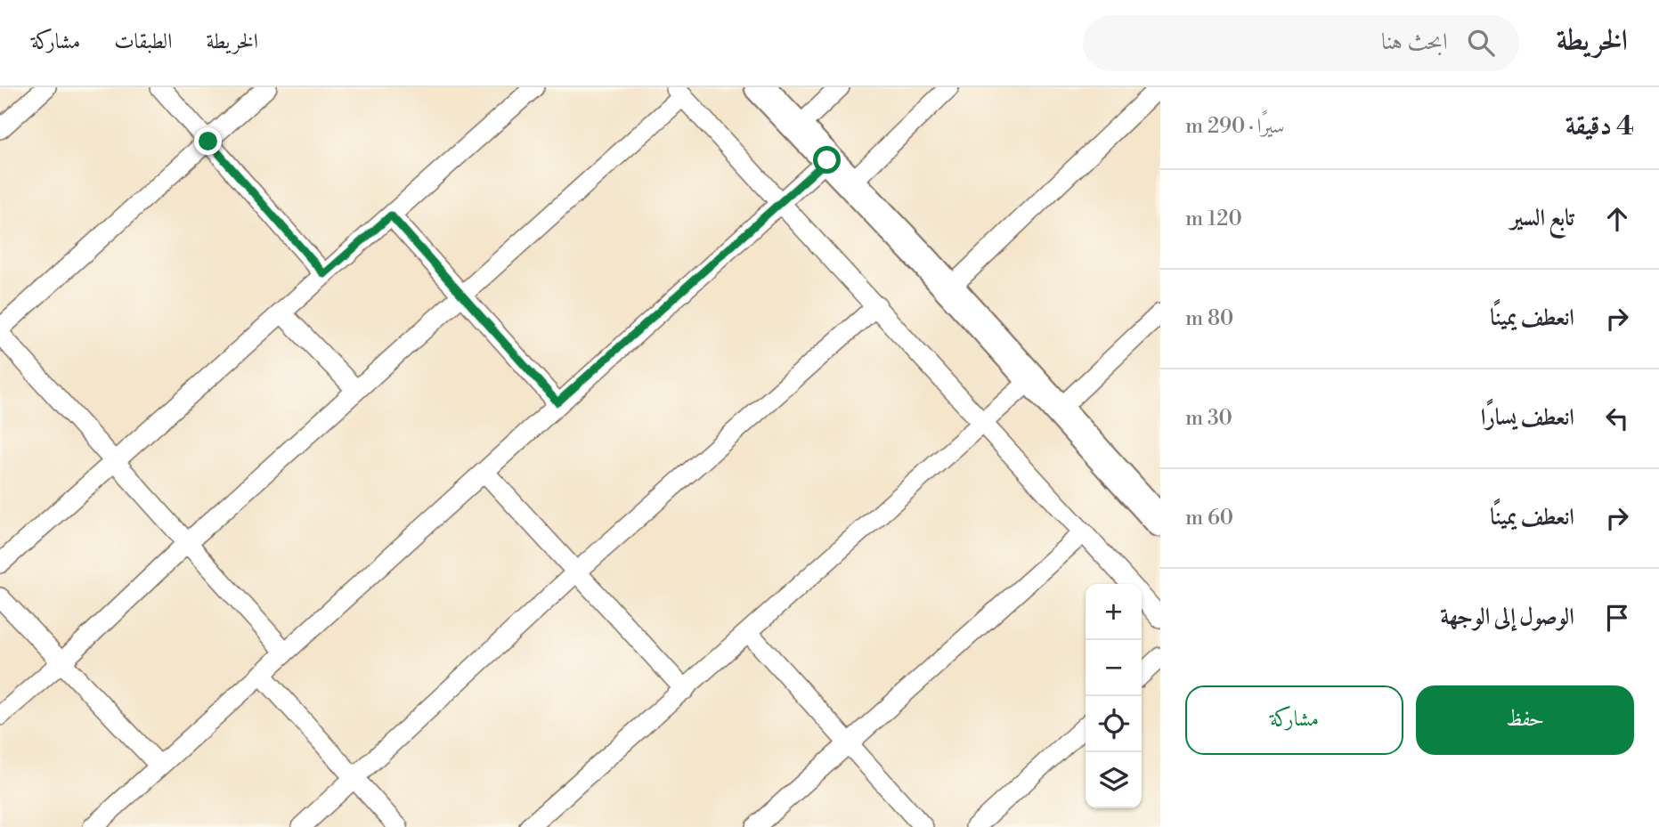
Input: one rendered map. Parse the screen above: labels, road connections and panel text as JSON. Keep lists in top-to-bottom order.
{
  "page": {
    "header": "الخريطة",
    "search": "ابحث هنا",
    "nav": ["الخريطة", "الطبقات", "مشاركة"],
    "heading": ["4 دقيقة", "سيرًا · 290 m"],
    "list": [
      ["تابع السير", "120 m"],
      ["انعطف يمينًا", "80 m"],
      ["انعطف يسارًا", "30 m"],
      ["انعطف يمينًا", "60 m"],
      "الوصول إلى الوجهة"
    ],
    "map_buttons": ["+", "−"],
    "buttons": ["حفظ", "مشاركة"]
  }
}
